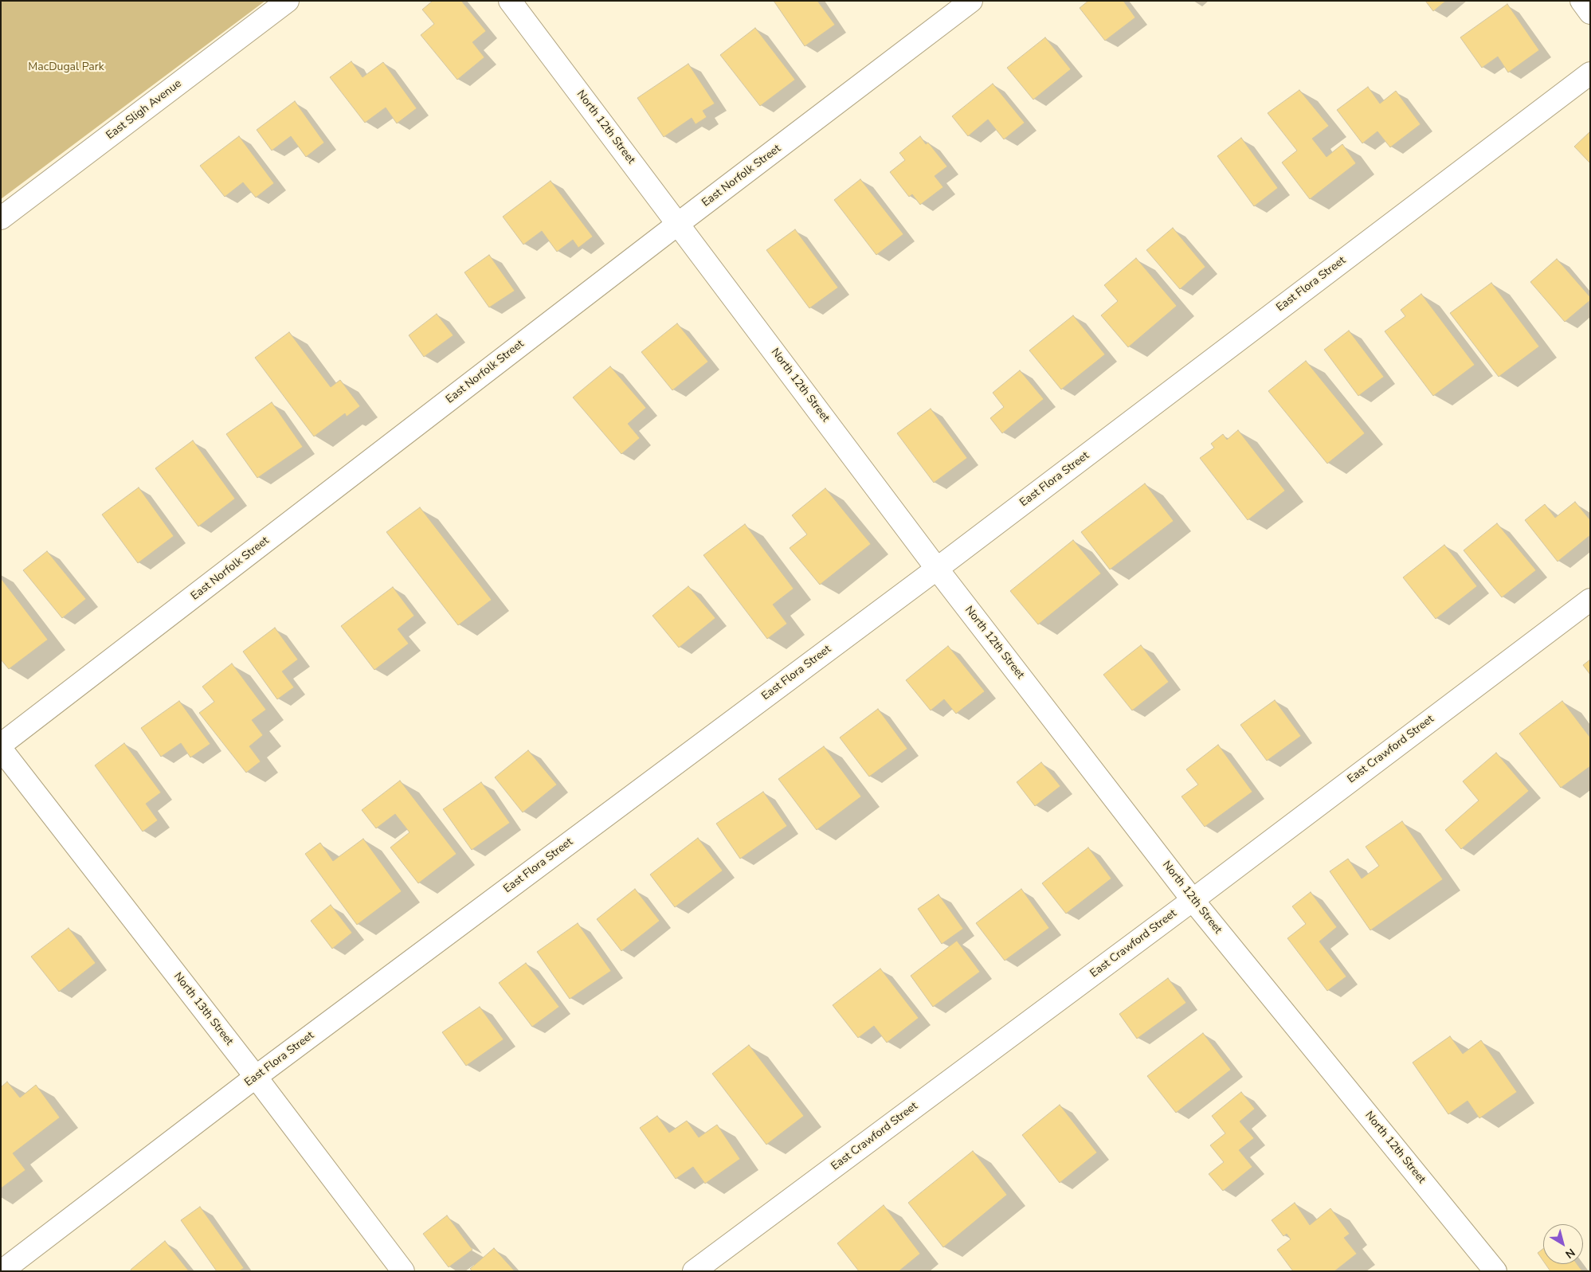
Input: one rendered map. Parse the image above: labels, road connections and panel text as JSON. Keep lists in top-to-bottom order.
{
  "streets": {
    "street": [
      "East Sligh Avenue",
      "North 12th Street",
      "East Norfolk Street",
      "East Flora Street",
      "East Crawford Street",
      "North 13th Street"
    ]
  },
  "crossings": [
    ["North 12th Street", "East Norfolk Street"],
    ["North 12th Street", "East Flora Street"],
    ["North 12th Street", "East Crawford Street"],
    ["East Flora Street", "North 13th Street"]
  ],
  "parks": ["MacDugal Park"],
  "north": "bottom right"
}
